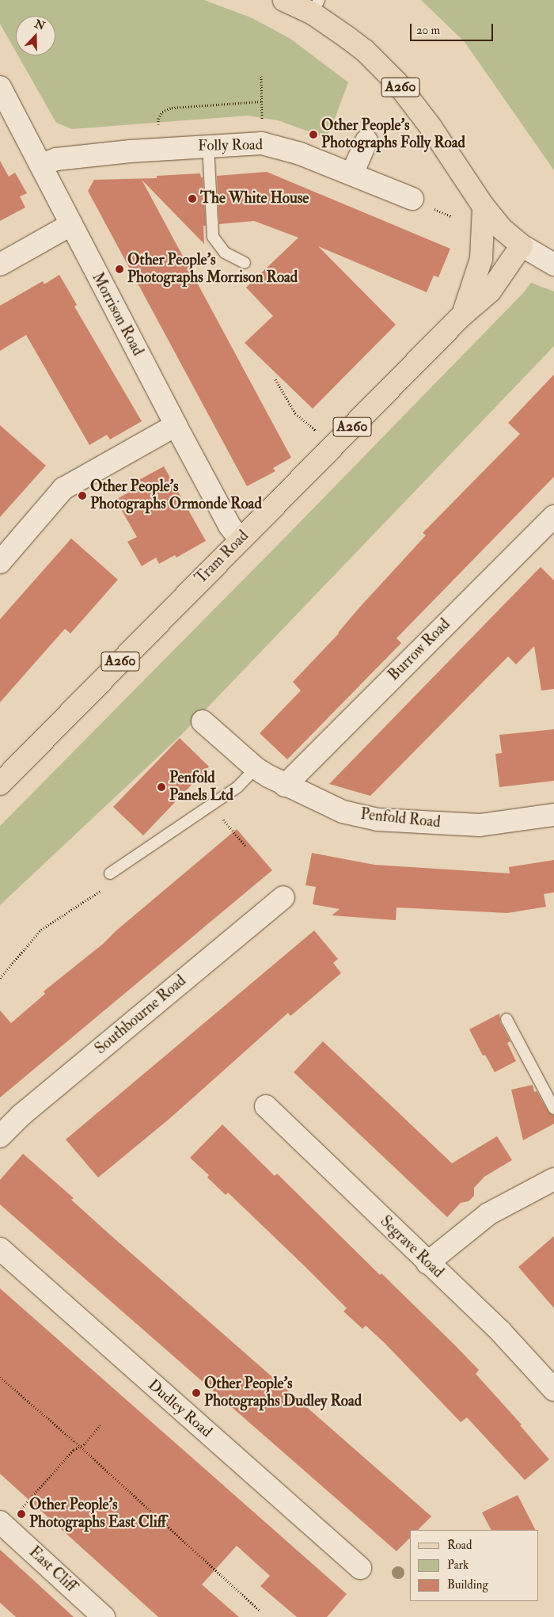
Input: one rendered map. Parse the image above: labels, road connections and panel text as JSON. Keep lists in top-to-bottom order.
{
  "streets": {
    "main road": ["A260", "Tram Road"],
    "street": [
      "Folly Road",
      "Morrison Road",
      "Burrow Road",
      "Penfold Road",
      "Southbourne Road",
      "Segrave Road",
      "Dudley Road",
      "East Cliff"
    ]
  },
  "crossings": [
    ["A260", "Tram Road"],
    ["Folly Road", "Morrison Road"],
    ["Morrison Road", "Tram Road"],
    ["Burrow Road", "Penfold Road"]
  ],
  "places": [
    "Other People's Photographs Folly Road",
    "The White House",
    "Other People's Photographs Morrison Road",
    "Other People's Photographs Ormonde Road",
    "Penfold Panels Ltd",
    "Other People's Photographs Dudley Road",
    "Other People's Photographs East Cliff"
  ],
  "legend": ["Road", "Park", "Building"],
  "scale_bar": "20 m",
  "north": "top"
}
